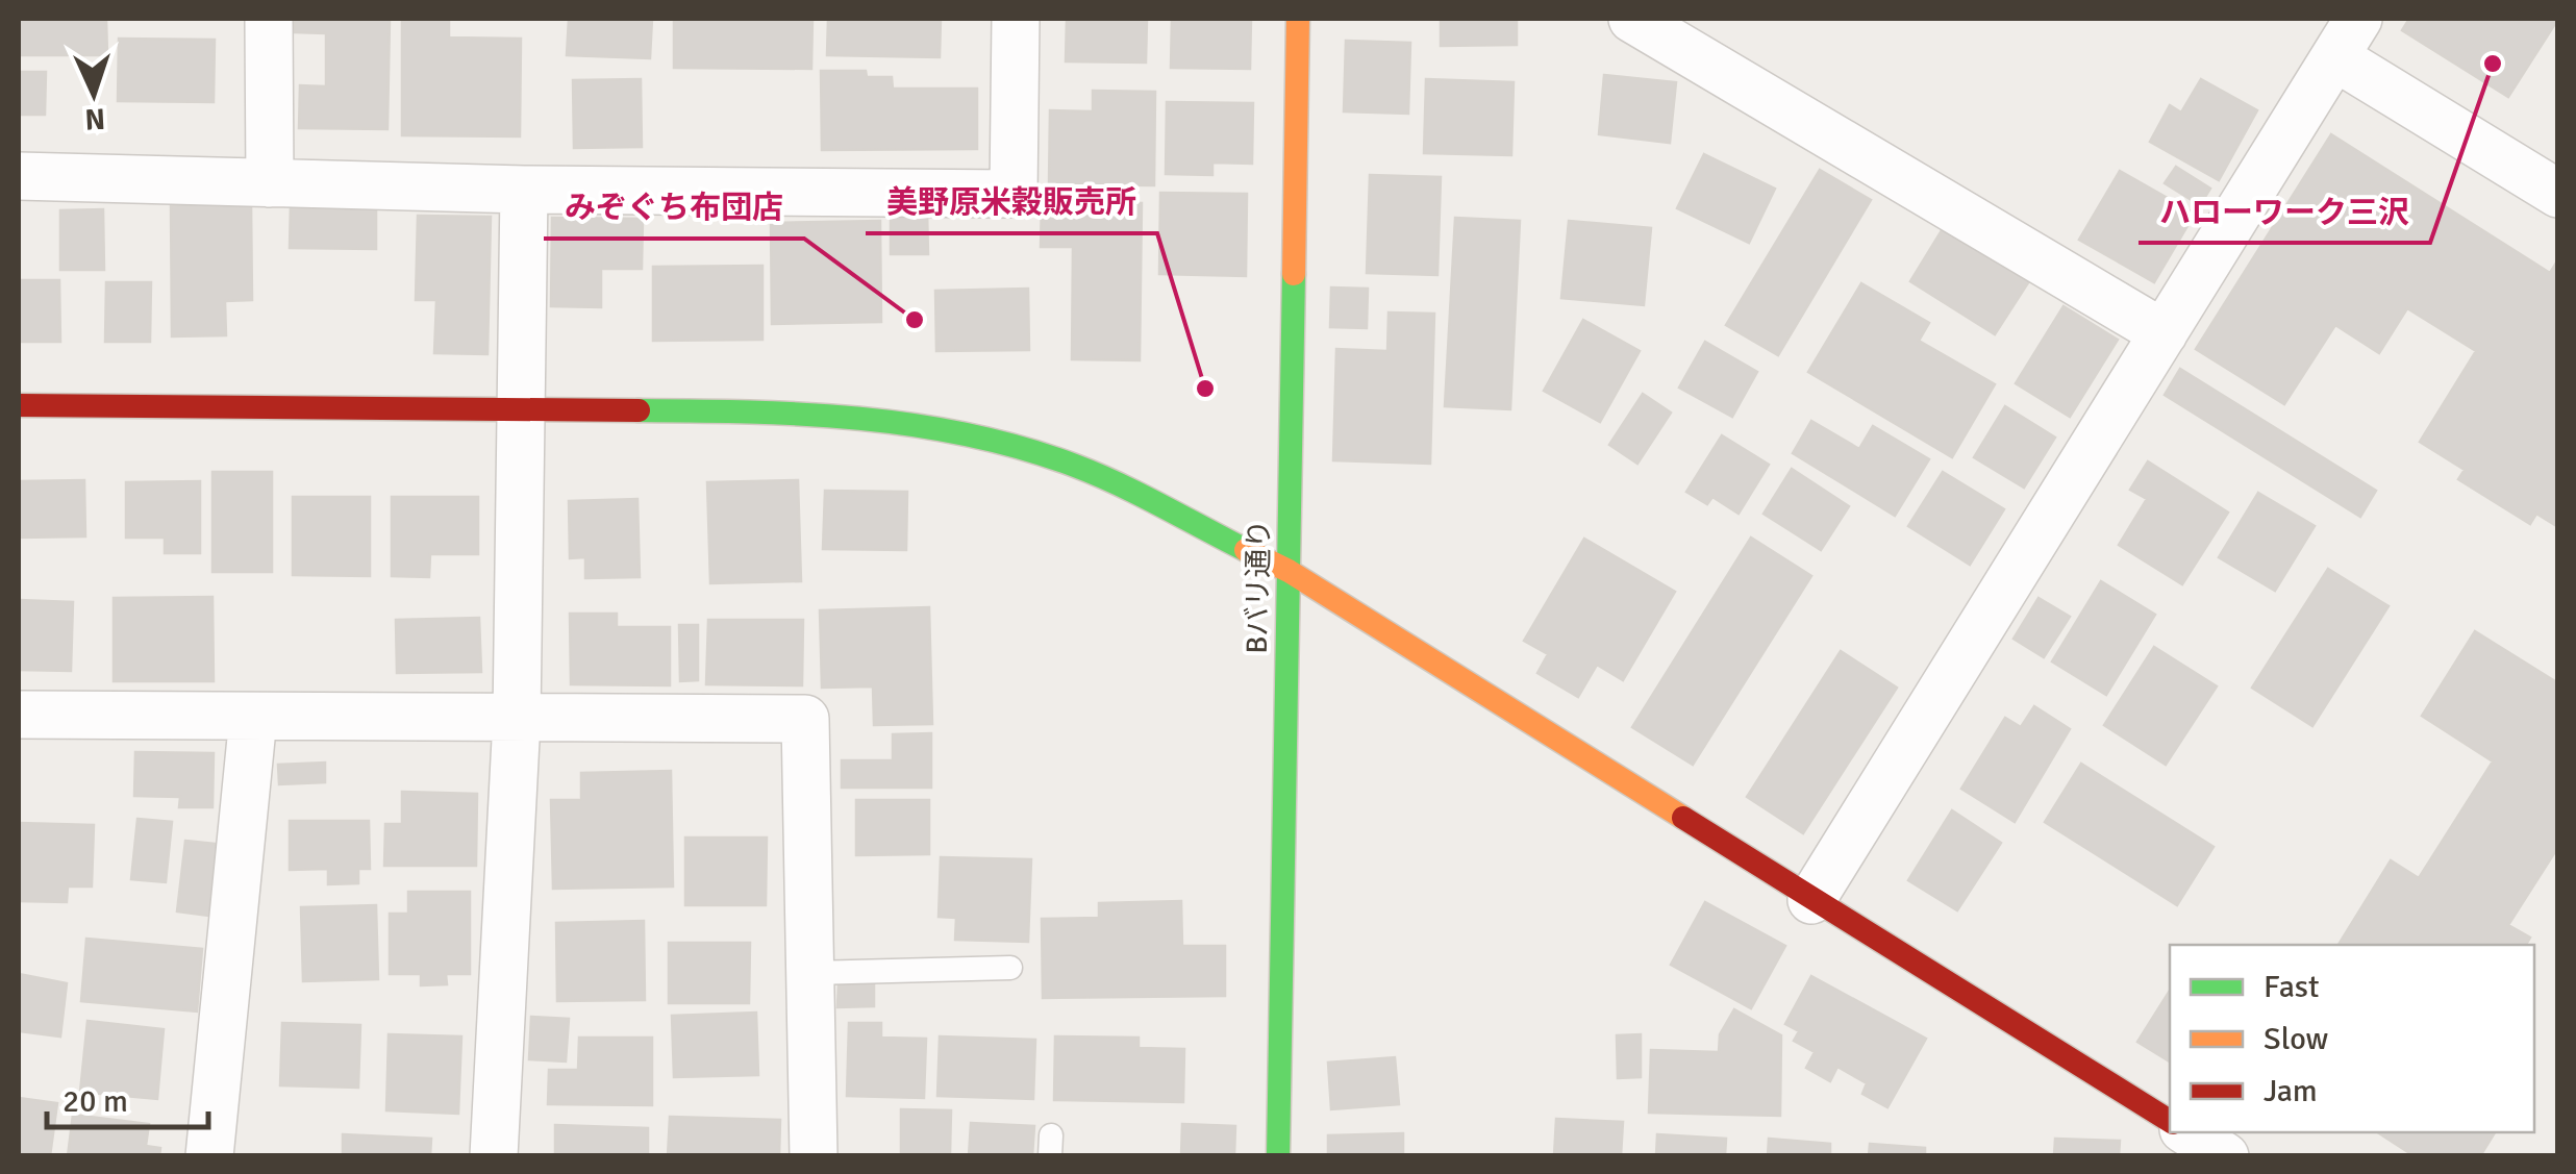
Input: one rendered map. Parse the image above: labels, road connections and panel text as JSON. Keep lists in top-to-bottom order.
{
  "streets": {
    "street": ["Bバリ通り"]
  },
  "places": ["ハローワーク三沢", "みぞぐち布団店", "美野原米穀販売所"],
  "legend": ["Fast", "Slow", "Jam"],
  "scale_bar": "20 m",
  "north": "bottom"
}
